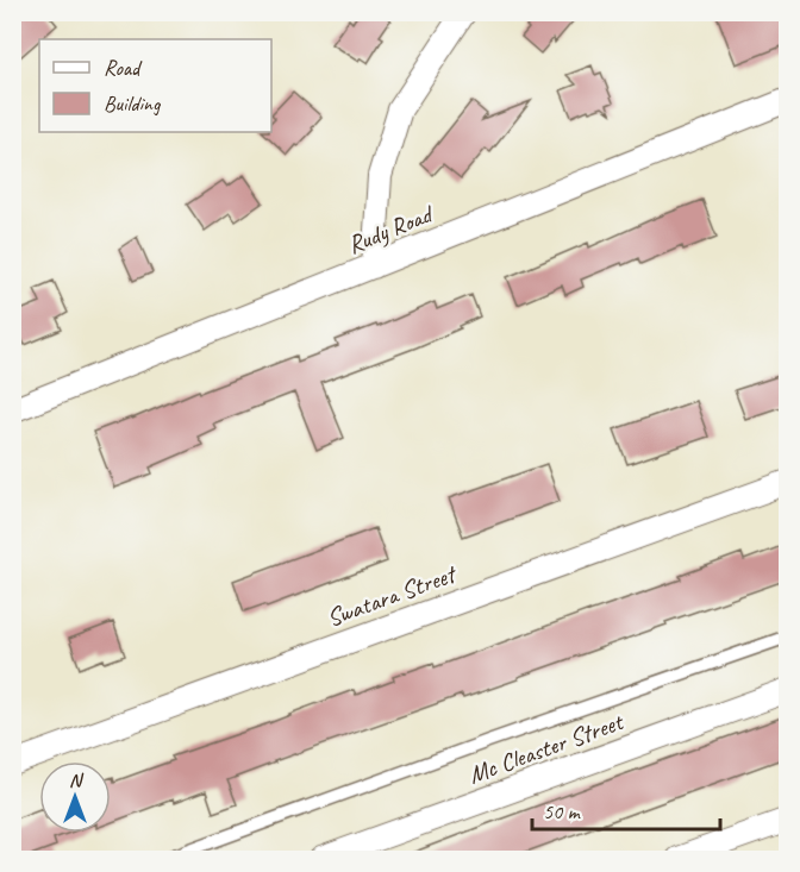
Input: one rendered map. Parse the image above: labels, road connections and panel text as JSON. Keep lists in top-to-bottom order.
{
  "streets": {
    "street": ["Rudy Road", "Swatara Street", "Mc Cleaster Street"]
  },
  "legend": ["Road", "Building"],
  "scale_bar": "50 m",
  "north": "top"
}
